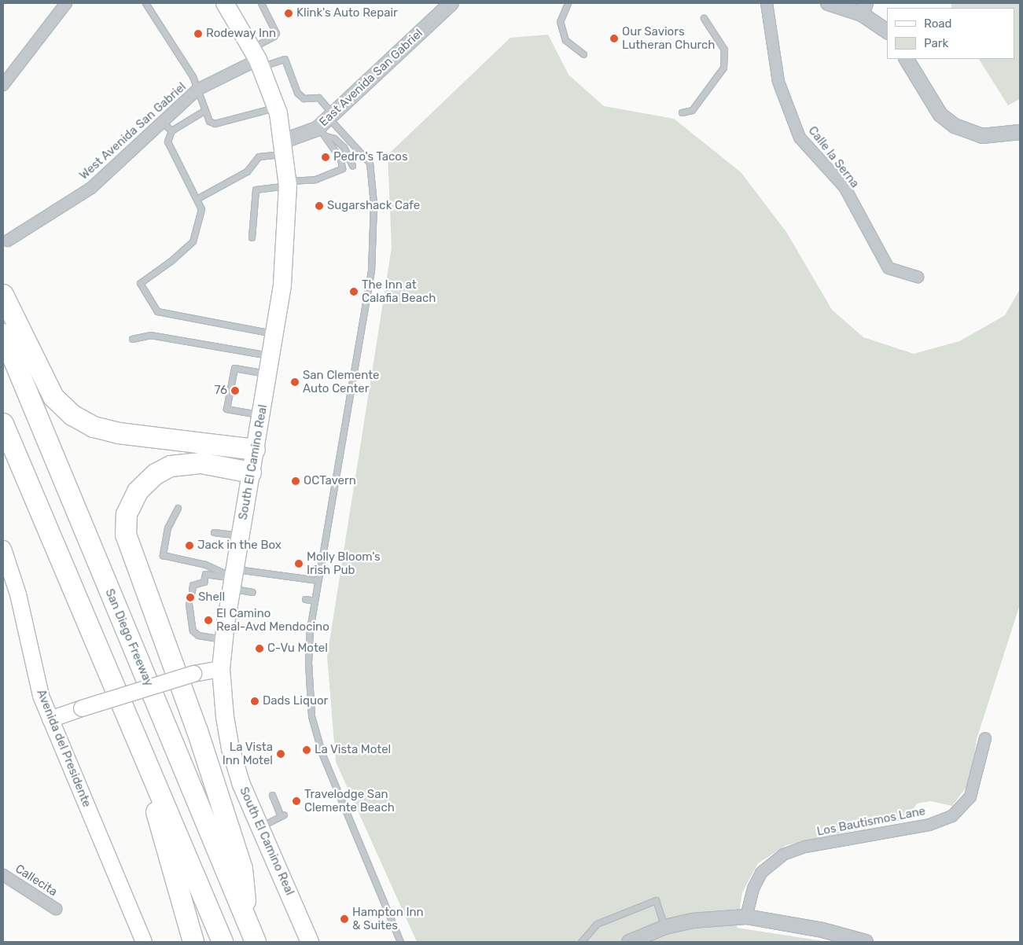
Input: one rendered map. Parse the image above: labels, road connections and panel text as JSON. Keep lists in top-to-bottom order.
{
  "streets": {
    "highway": ["San Diego Freeway"],
    "main road": ["South El Camino Real", "Avenida del Presidente"],
    "street": [
      "East Avenida San Gabriel",
      "West Avenida San Gabriel",
      "Calle la Serna",
      "Los Bautismos Lane",
      "Callecita"
    ]
  },
  "crossings": [
    ["East Avenida San Gabriel", "South El Camino Real"],
    ["West Avenida San Gabriel", "South El Camino Real"]
  ],
  "places": [
    "Klink's Auto Repair",
    "Rodeway Inn",
    "Our Saviors Lutheran Church",
    "Pedro's Tacos",
    "Sugarshack Cafe",
    "The Inn at Calafia Beach",
    "San Clemente Auto Center",
    "76",
    "OCTavern",
    "Jack in the Box",
    "Molly Bloom's Irish Pub",
    "Shell",
    "El Camino Real-Avd Mendocino",
    "C-Vu Motel",
    "Dads Liquor",
    "La Vista Motel",
    "La Vista Inn Motel",
    "Travelodge San Clemente Beach",
    "Hampton Inn & Suites"
  ],
  "legend": ["Road", "Park"]
}
